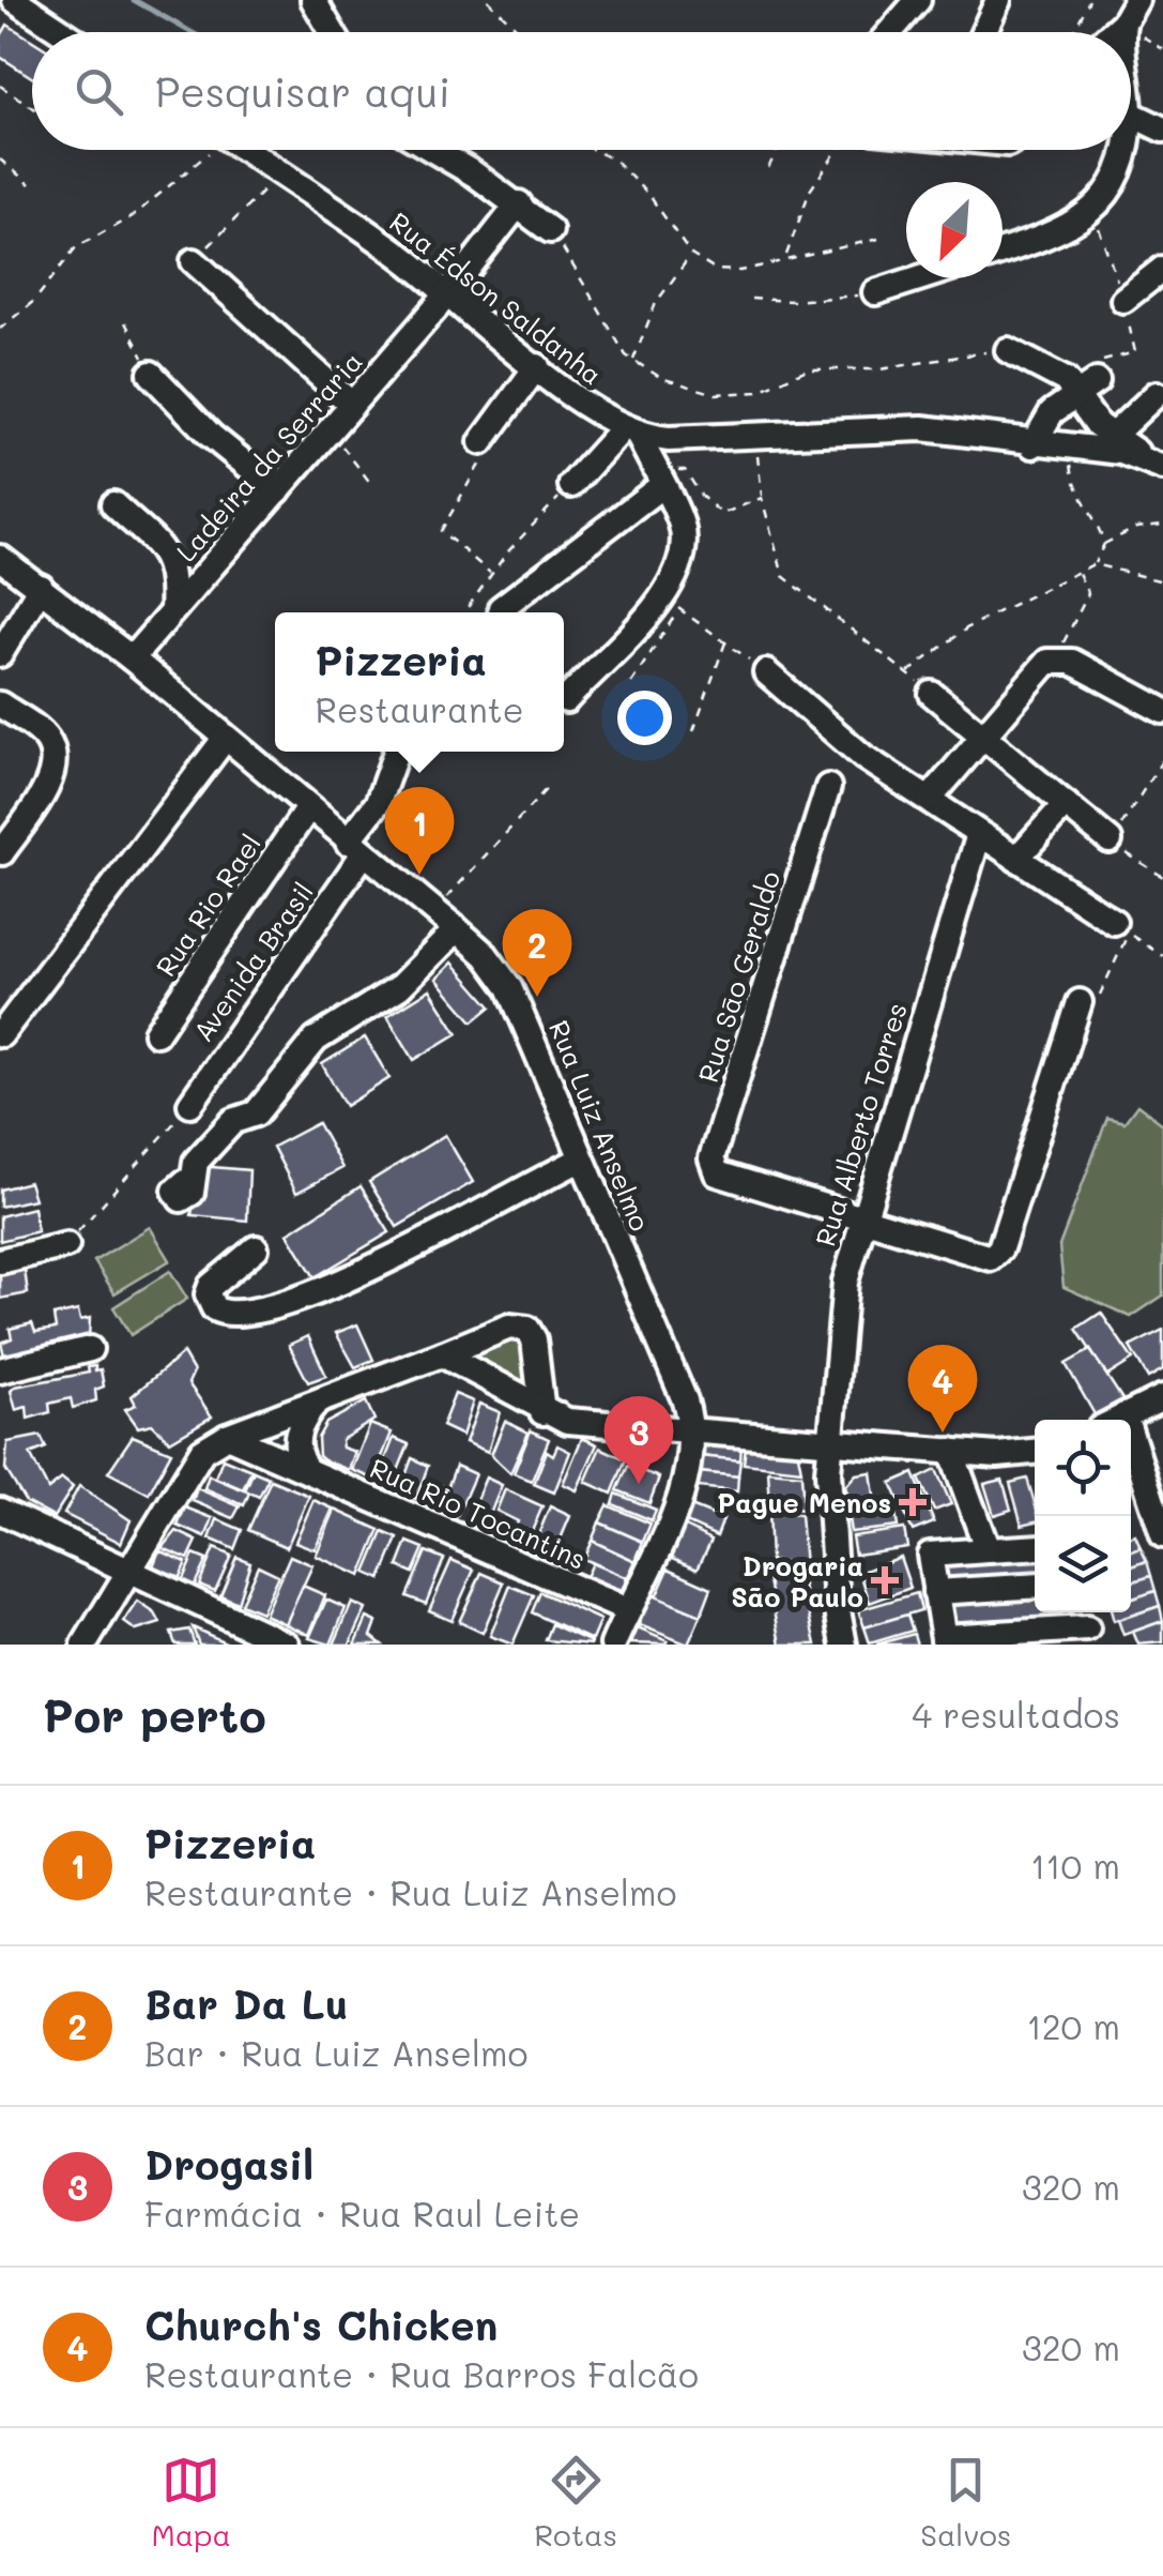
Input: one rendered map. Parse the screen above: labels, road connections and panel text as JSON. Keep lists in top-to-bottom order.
{
  "streets": {
    "street": [
      "Rua Édson Saldanha",
      "Ladeira da Serraria",
      "Rua Rio Rael",
      "Avenida Brasil",
      "Rua Sāo Geraldo",
      "Rua Alberto Torres",
      "Rua Luiz Anselmo",
      "Rua Rio Tocantins"
    ]
  },
  "crossings": [
    ["Rua Édson Saldanha", "Ladeira da Serraria"],
    ["Ladeira da Serraria", "Rua Luiz Anselmo"],
    ["Rua Rio Rael", "Rua Luiz Anselmo"],
    ["Avenida Brasil", "Rua Luiz Anselmo"],
    ["Rua Sāo Geraldo", "Rua Alberto Torres"]
  ],
  "places": {
    "health": ["Pague Menos", "Drogaria São Paulo"]
  },
  "north": "bottom left",
  "page": {
    "search": "Pesquisar aqui",
    "popup": ["Pizzeria", "Restaurante"],
    "pins": [
      "1",
      "2",
      "4",
      "3"
    ],
    "heading": ["Por perto", "4 resultados"],
    "list": [
      {
        "mark": "1",
        "name": "Pizzeria",
        "note": "Restaurante · Rua Luiz Anselmo",
        "value": "110 m"
      },
      {
        "mark": "2",
        "name": "Bar Da Lu",
        "note": "Bar · Rua Luiz Anselmo",
        "value": "120 m"
      },
      {
        "mark": "3",
        "name": "Drogasil",
        "note": "Farmácia · Rua Raul Leite",
        "value": "320 m"
      },
      {
        "mark": "4",
        "name": "Church's Chicken",
        "note": "Restaurante · Rua Barros Falcão",
        "value": "320 m"
      }
    ],
    "nav": ["Mapa", "Rotas", "Salvos"]
  }
}
